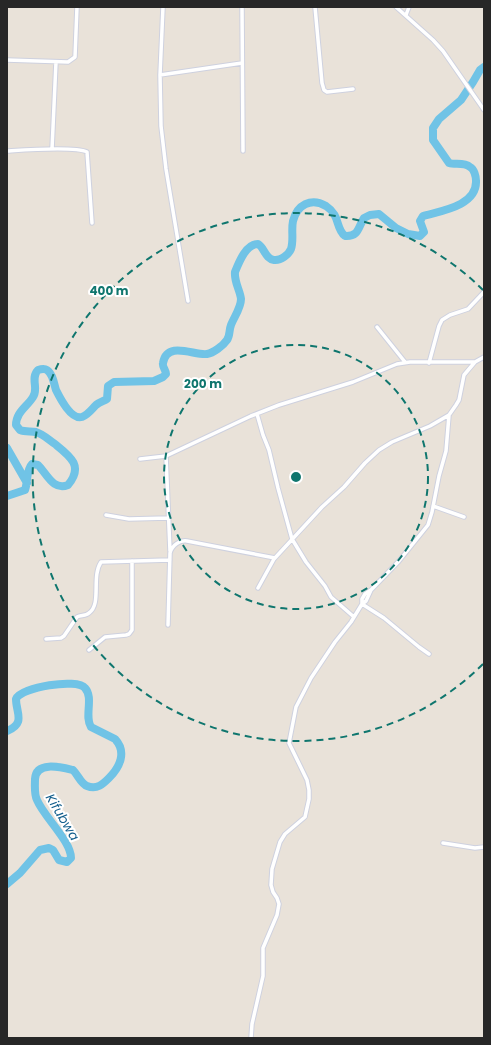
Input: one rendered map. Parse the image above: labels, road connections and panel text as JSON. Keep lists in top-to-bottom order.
{
  "water": ["Kifubwa"],
  "rings": ["400 m", "200 m"]
}
